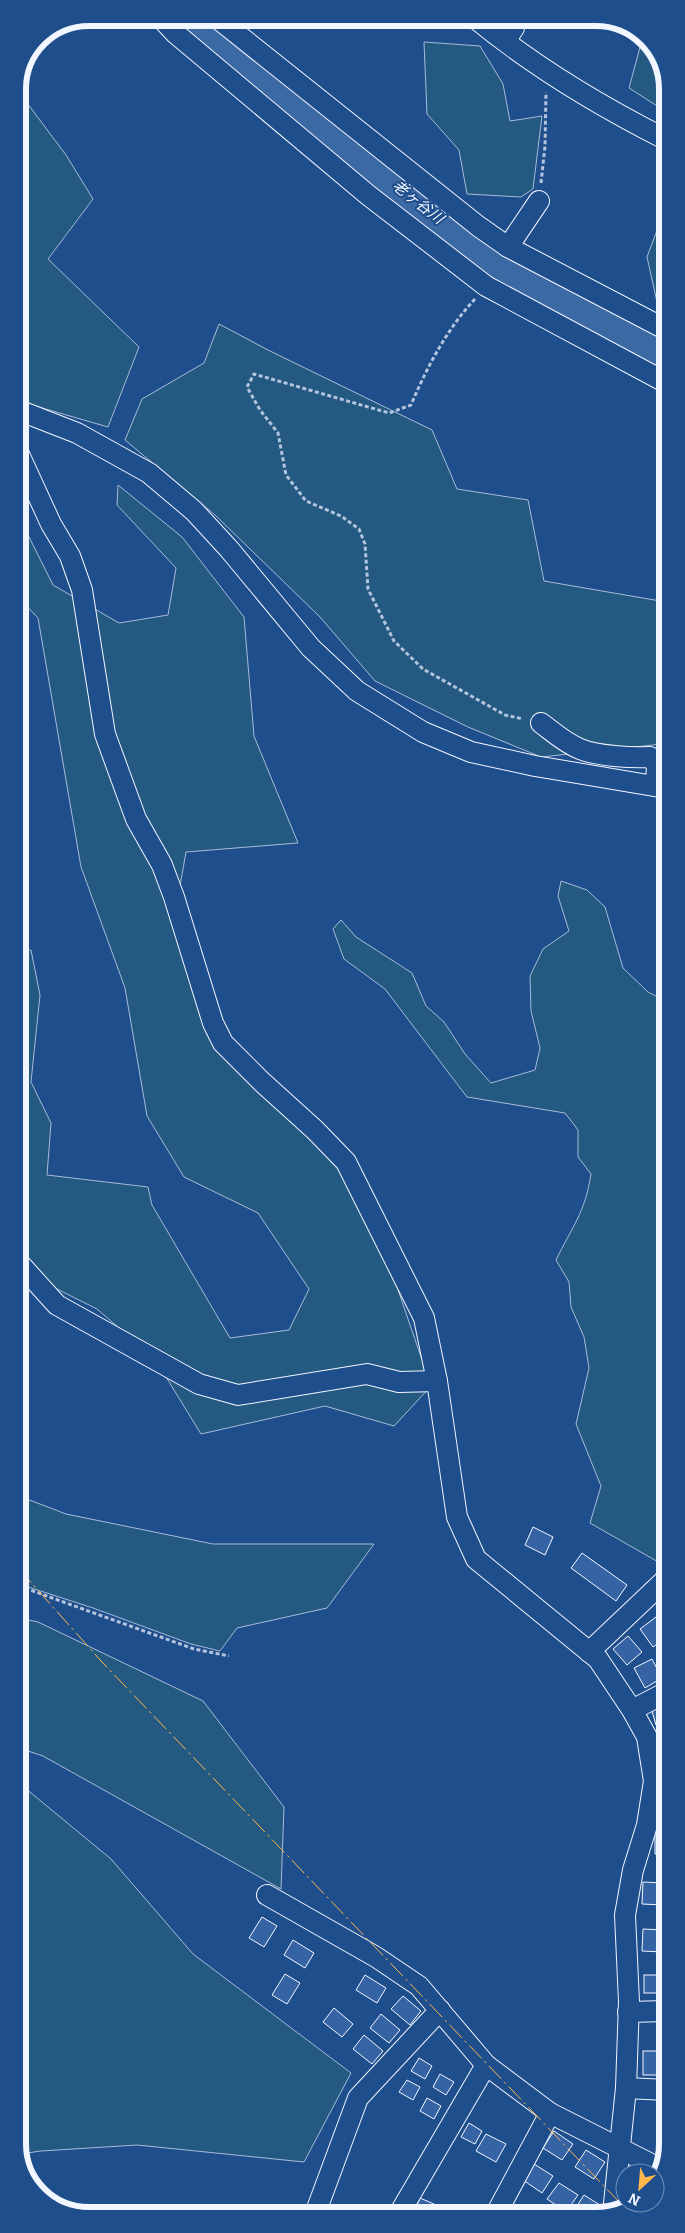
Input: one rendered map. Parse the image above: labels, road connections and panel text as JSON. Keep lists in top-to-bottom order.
{
  "water": ["老ヶ谷川"],
  "north": "bottom left"
}
